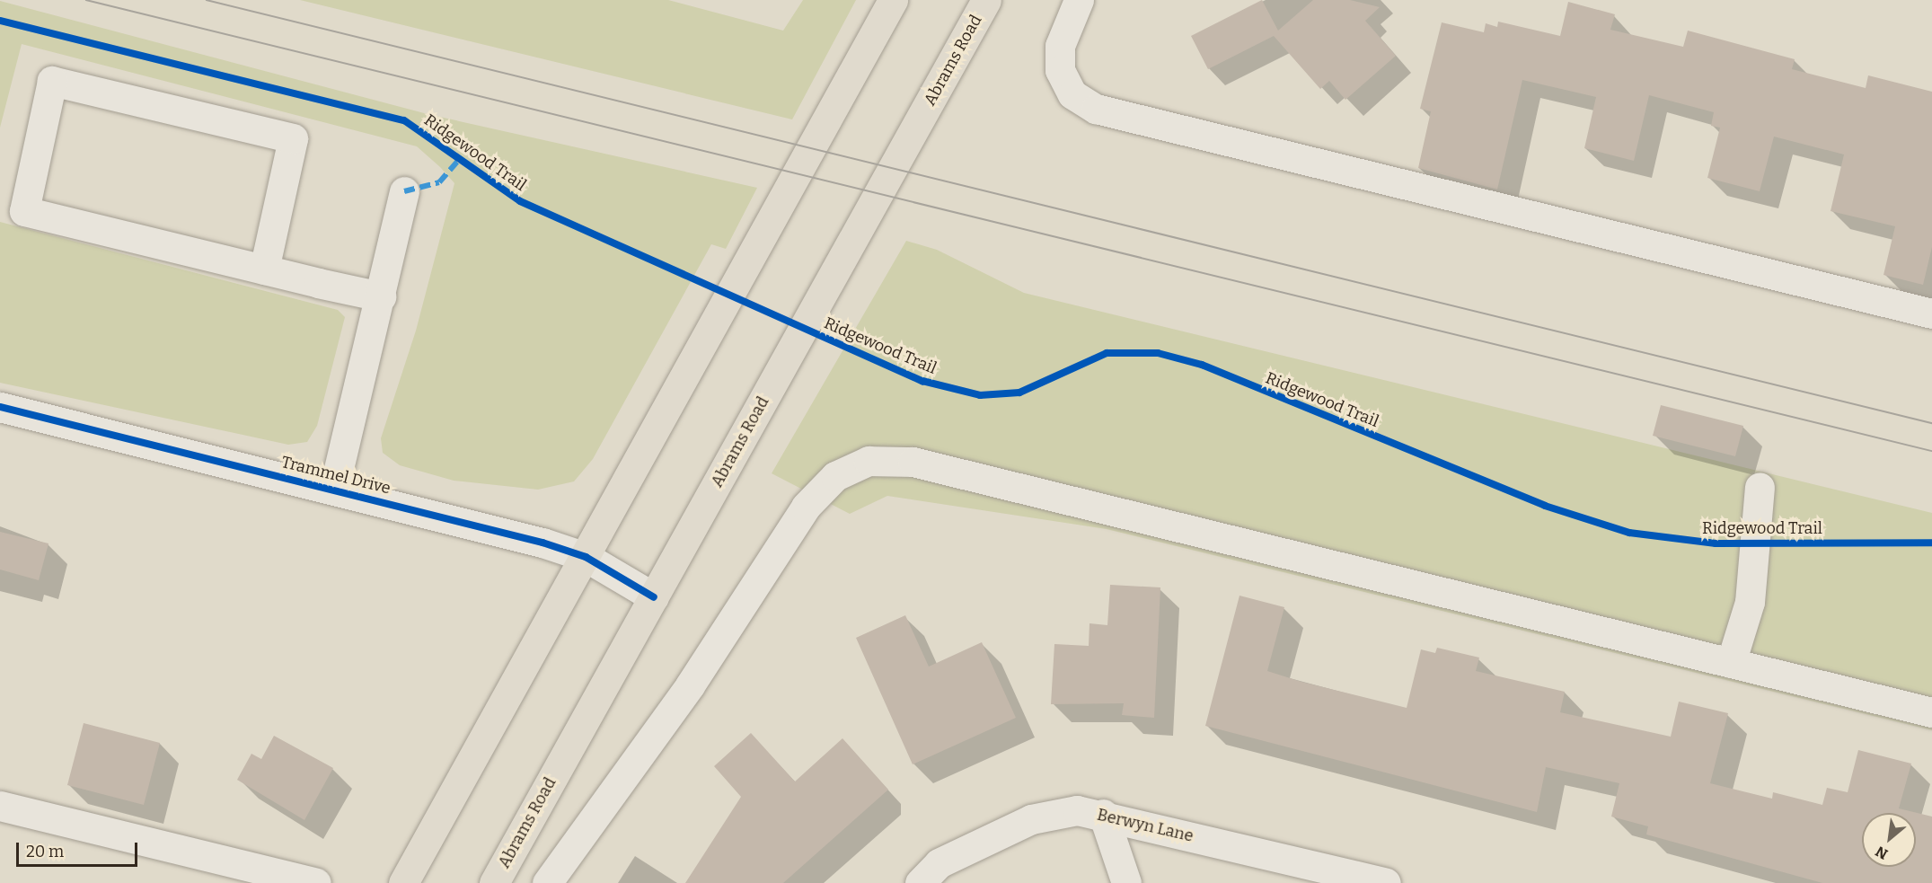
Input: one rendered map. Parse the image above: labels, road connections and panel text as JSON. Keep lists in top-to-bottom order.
{
  "streets": {
    "main road": ["Abrams Road"],
    "street": ["Trammel Drive", "Berwyn Lane"],
    "cycle path": ["Ridgewood Trail"]
  },
  "crossings": [
    ["Abrams Road", "Trammel Drive"]
  ],
  "scale_bar": "20 m",
  "north": "bottom left"
}
